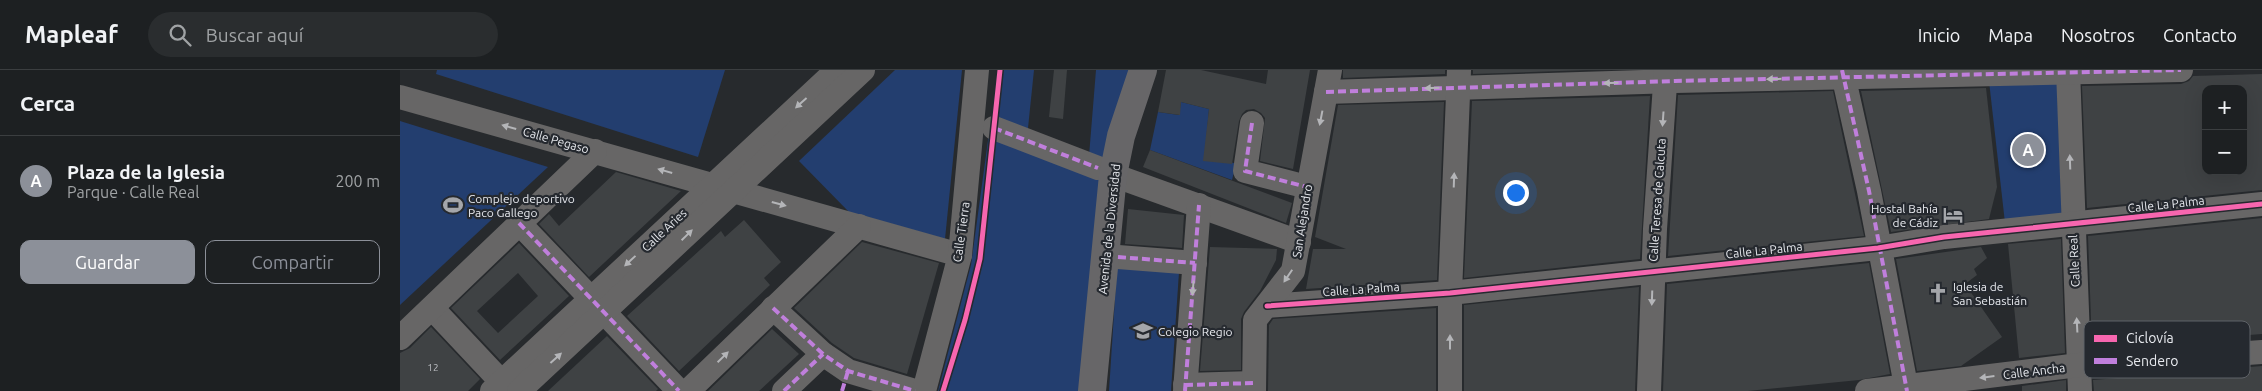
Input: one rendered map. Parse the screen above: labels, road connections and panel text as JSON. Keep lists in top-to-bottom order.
{
  "streets": {
    "main road": ["Avenida de la Diversidad"],
    "street": [
      "Calle Pegaso",
      "Calle Teresa de Calcuta",
      "Calle La Palma",
      "San Alejandro",
      "Calle Aries",
      "Calle Tierra",
      "Calle Real",
      "Calle Ancha"
    ]
  },
  "crossings": [
    ["Calle Pegaso", "Calle Aries"],
    ["Calle Pegaso", "Calle Tierra"],
    ["Calle Teresa de Calcuta", "Calle La Palma"],
    ["Calle La Palma", "San Alejandro"],
    ["Calle La Palma", "Calle Real"],
    ["Calle Real", "Calle Ancha"]
  ],
  "one_way": ["Calle Ancha"],
  "places": {
    "sports": ["Complejo deportivo Paco Gallego"],
    "hotel": ["Hostal Bahía de Cádiz"],
    "church": ["Iglesia de San Sebastián"],
    "school or university": ["Colegio Regio"]
  },
  "house_numbers": ["12"],
  "legend": ["Ciclovía", "Sendero"],
  "page": {
    "header": "Mapleaf",
    "search": "Buscar aquí",
    "nav": [
      "Inicio",
      "Mapa",
      "Nosotros",
      "Contacto"
    ],
    "heading": "Cerca",
    "map_buttons": ["+", "−"],
    "pins": "A",
    "list": [
      {
        "mark": "A",
        "name": "Plaza de la Iglesia",
        "note": "Parque · Calle Real",
        "value": "200 m"
      }
    ],
    "buttons": ["Guardar", "Compartir"]
  }
}
